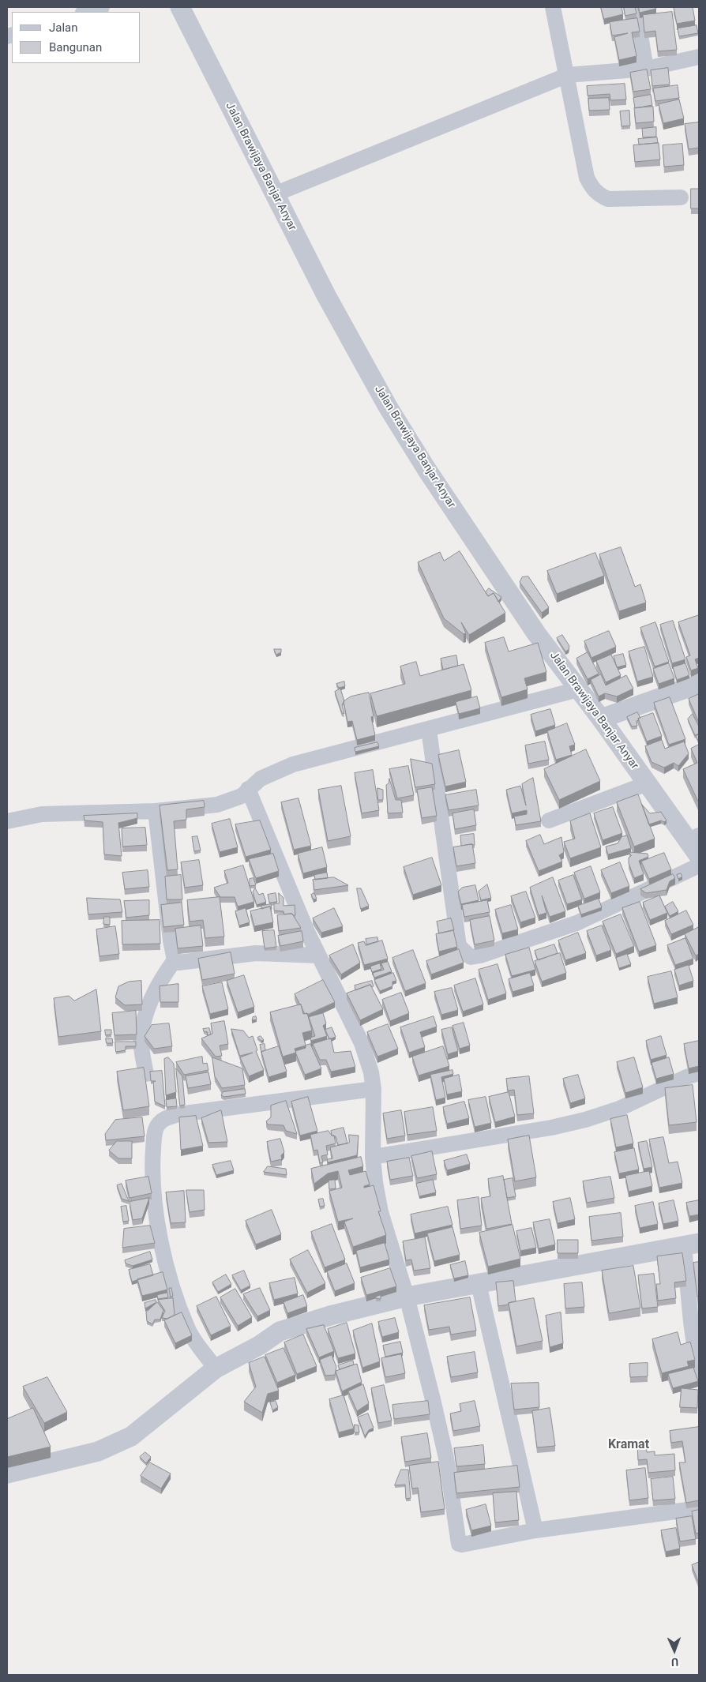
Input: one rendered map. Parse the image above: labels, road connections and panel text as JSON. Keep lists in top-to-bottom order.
{
  "streets": {
    "street": ["Jalan Brawijaya Banjar Anyar"]
  },
  "districts": ["Kramat"],
  "legend": ["Jalan", "Bangunan"],
  "north": "bottom"
}
